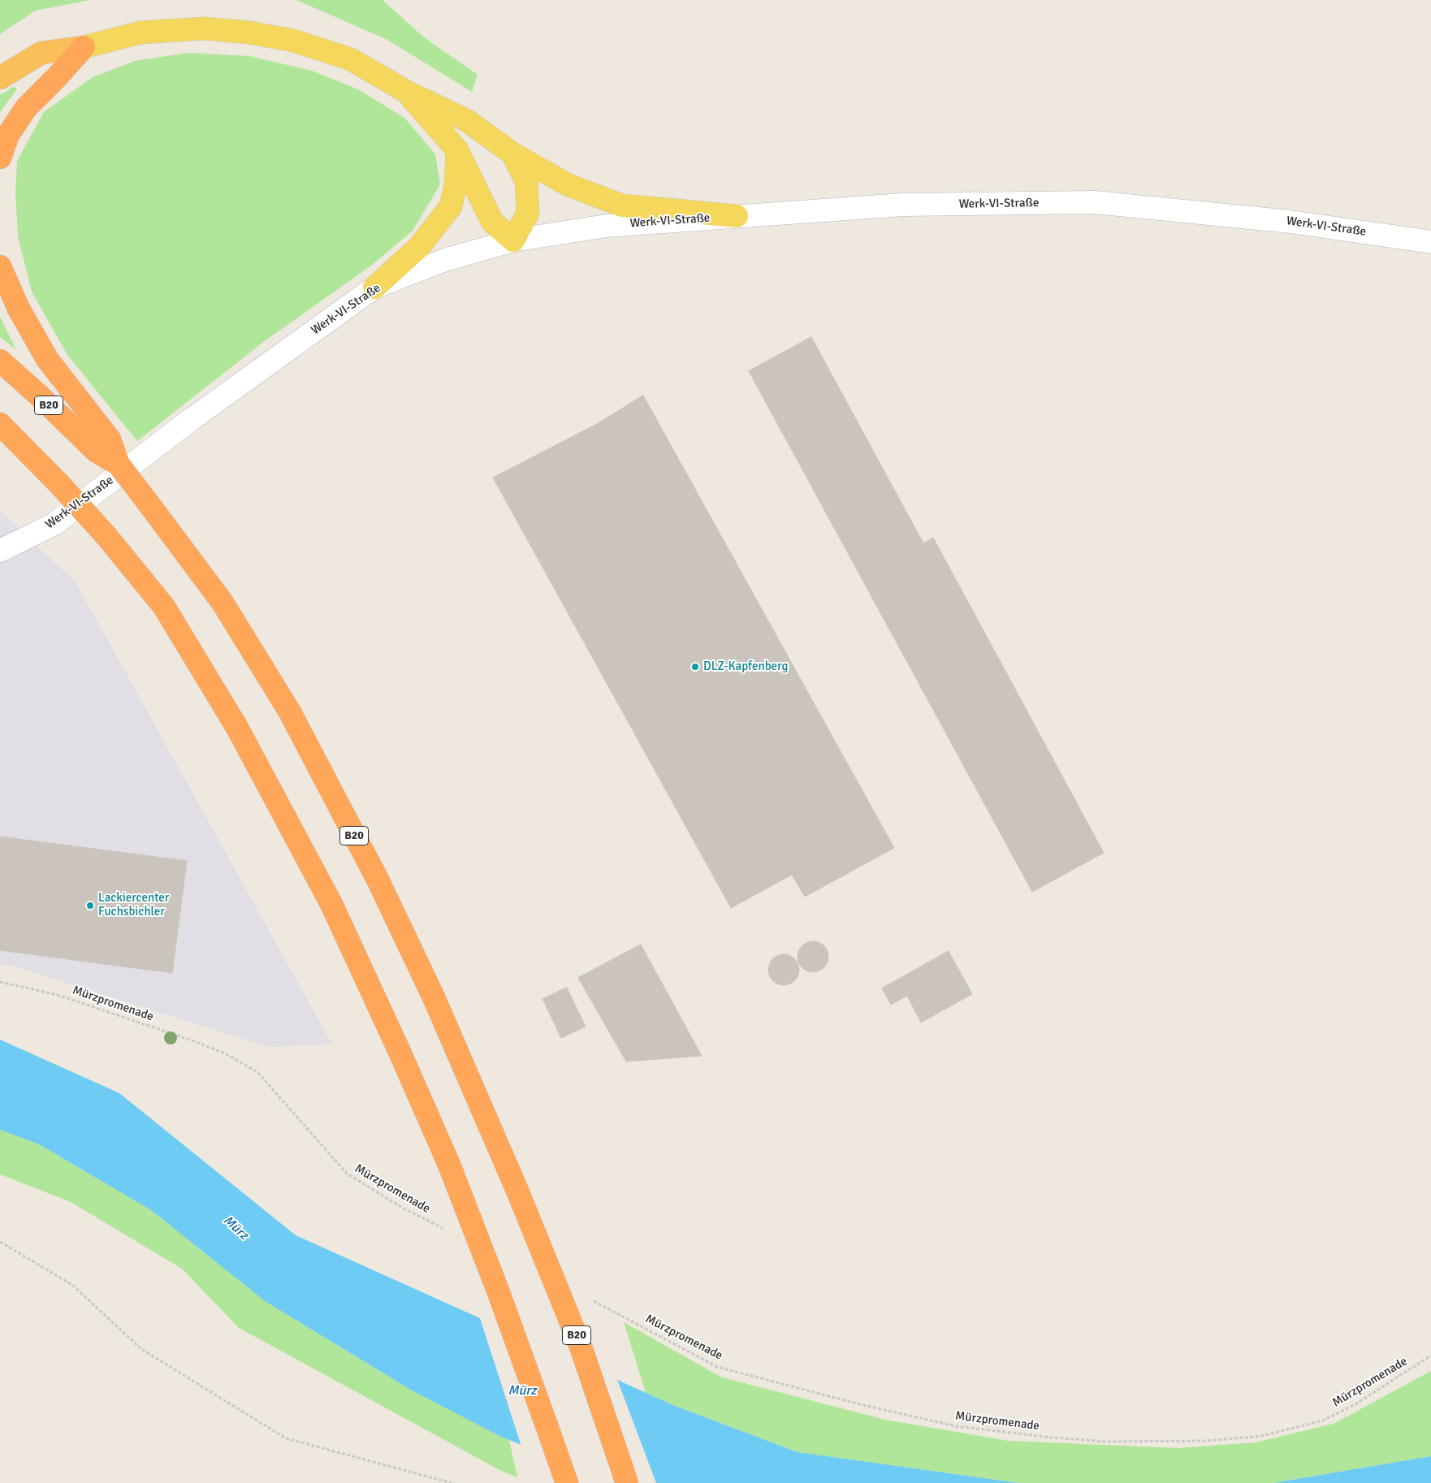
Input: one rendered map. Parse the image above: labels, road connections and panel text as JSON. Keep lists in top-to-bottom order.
{
  "streets": {
    "highway": ["B20"],
    "main road": ["Werk-VI-Straße"],
    "path": ["Mürzpromenade"]
  },
  "water": ["Mürz"],
  "places": ["DLZ-Kapfenberg", "Lackiercenter Fuchsbichler"]
}
